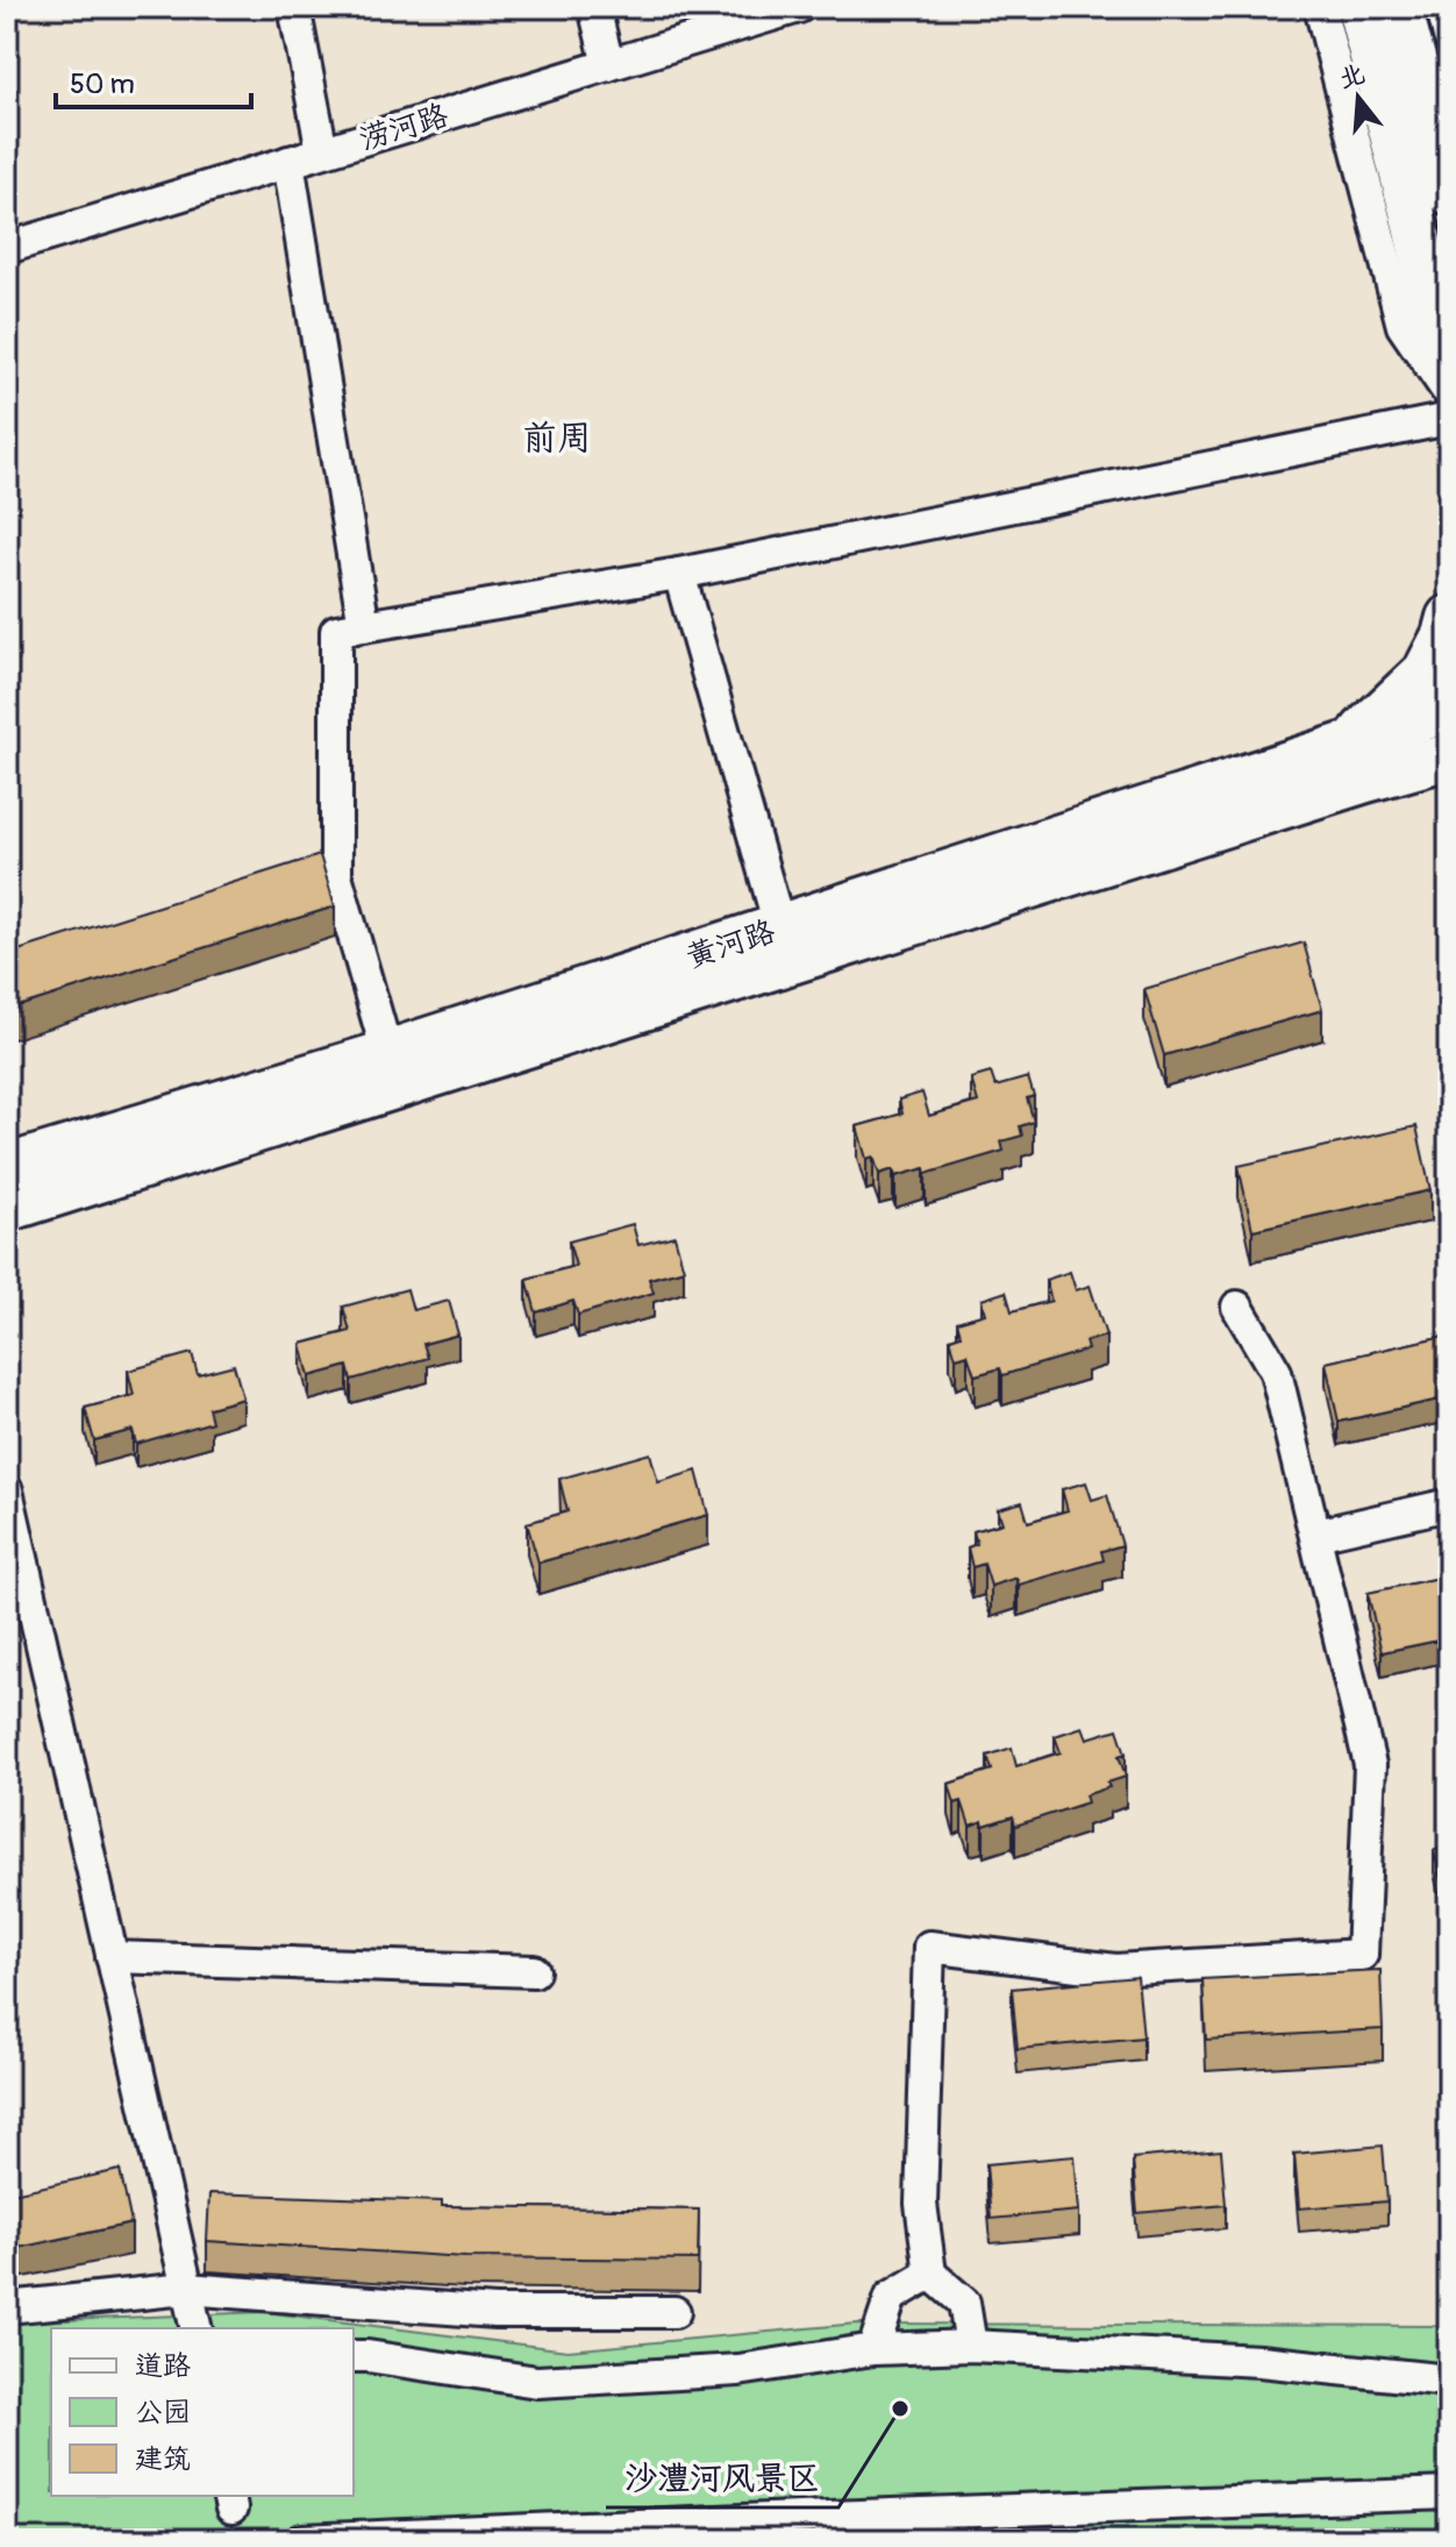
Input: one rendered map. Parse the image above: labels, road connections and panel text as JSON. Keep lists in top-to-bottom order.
{
  "streets": {
    "main road": ["黄河路"],
    "street": ["涝河路"]
  },
  "districts": ["前周"],
  "places": ["沙澧河风景区"],
  "legend": ["道路", "公园", "建筑"],
  "scale_bar": "50 m",
  "north": "top"
}
